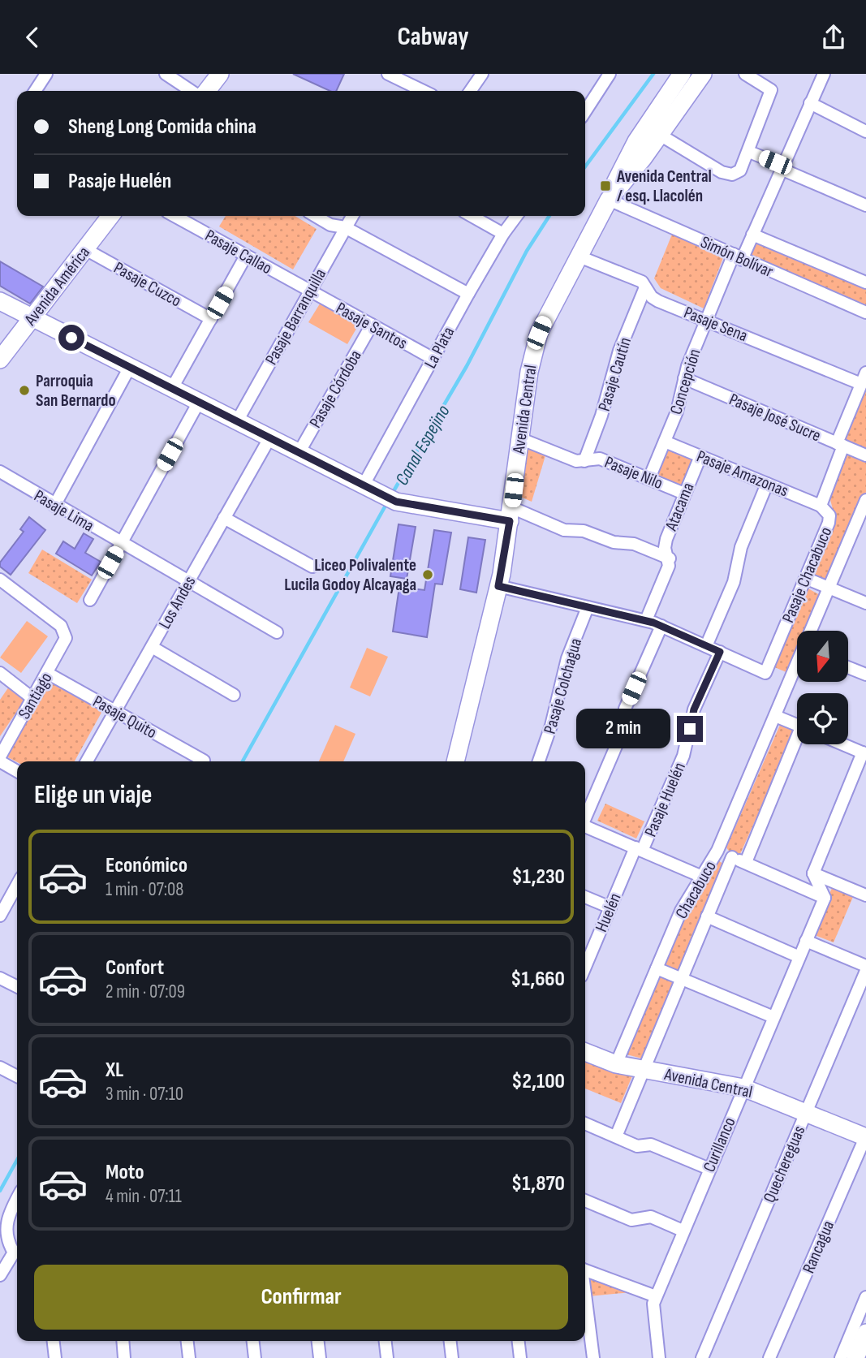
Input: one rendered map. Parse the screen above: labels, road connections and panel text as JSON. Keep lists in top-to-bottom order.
{
  "streets": {
    "street": [
      "Pasaje Callao",
      "Simón Bolívar",
      "Pasaje Cuzco",
      "Avenida América",
      "Pasaje Barranquilla",
      "Pasaje Sena",
      "Pasaje Santos",
      "La Plata",
      "Pasaje Cautín",
      "Concepción",
      "Pasaje Córdoba",
      "Avenida Central",
      "Pasaje José Sucre",
      "Pasaje Nilo",
      "Pasaje Amazonas",
      "Atacama",
      "Pasaje Lima",
      "Pasaje Chacabuco",
      "Los Andes",
      "Pasaje Colchagua",
      "Santiago",
      "Pasaje Quito",
      "Pasaje Huelén",
      "Chacabuco",
      "Huelén",
      "Curillanco",
      "Quechereguas",
      "Rancagua"
    ]
  },
  "crossings": [
    ["Pasaje Callao", "Pasaje Barranquilla"],
    ["Pasaje Callao", "Pasaje Santos"],
    ["Simón Bolívar", "Concepción"],
    ["Simón Bolívar", "Avenida Central"],
    ["Pasaje Cuzco", "Avenida América"],
    ["Pasaje Barranquilla", "Pasaje Santos"],
    ["Pasaje Sena", "Pasaje Cautín"],
    ["Pasaje Sena", "Concepción"],
    ["Pasaje Sena", "Avenida Central"],
    ["Pasaje Sena", "Pasaje Chacabuco"],
    ["Pasaje Santos", "La Plata"],
    ["Pasaje Santos", "Pasaje Córdoba"],
    ["Pasaje Cautín", "Pasaje Nilo"],
    ["Concepción", "Pasaje José Sucre"],
    ["Concepción", "Pasaje Nilo"],
    ["Concepción", "Pasaje Amazonas"],
    ["Avenida Central", "Pasaje Nilo"],
    ["Avenida Central", "Chacabuco"],
    ["Avenida Central", "Curillanco"],
    ["Avenida Central", "Quechereguas"],
    ["Avenida Central", "Rancagua"],
    ["Pasaje José Sucre", "Pasaje Chacabuco"],
    ["Pasaje Nilo", "Atacama"],
    ["Pasaje Amazonas", "Atacama"],
    ["Pasaje Amazonas", "Pasaje Chacabuco"],
    ["Pasaje Lima", "Los Andes"],
    ["Pasaje Chacabuco", "Pasaje Huelén"],
    ["Pasaje Chacabuco", "Chacabuco"],
    ["Los Andes", "Pasaje Quito"],
    ["Santiago", "Pasaje Quito"],
    ["Pasaje Huelén", "Huelén"]
  ],
  "water": ["Canal Espejino"],
  "places": {
    "transit": ["Avenida Central / esq. Llacolén"],
    "other": ["Parroquia San Bernardo", "Liceo Polivalente Lucila Godoy Alcayaga"]
  },
  "north": "bottom",
  "page": {
    "header": "Cabway",
    "banner": ["Sheng Long Comida china", "Pasaje Huelén"],
    "bubble": "2 min",
    "heading": "Elige un viaje",
    "list": [
      {
        "name": "Económico",
        "note": "1 min · 07:08",
        "value": "$1,230"
      },
      {
        "name": "Confort",
        "note": "2 min · 07:09",
        "value": "$1,660"
      },
      {
        "name": "XL",
        "note": "3 min · 07:10",
        "value": "$2,100"
      },
      {
        "name": "Moto",
        "note": "4 min · 07:11",
        "value": "$1,870"
      }
    ],
    "buttons": "Confirmar"
  }
}
